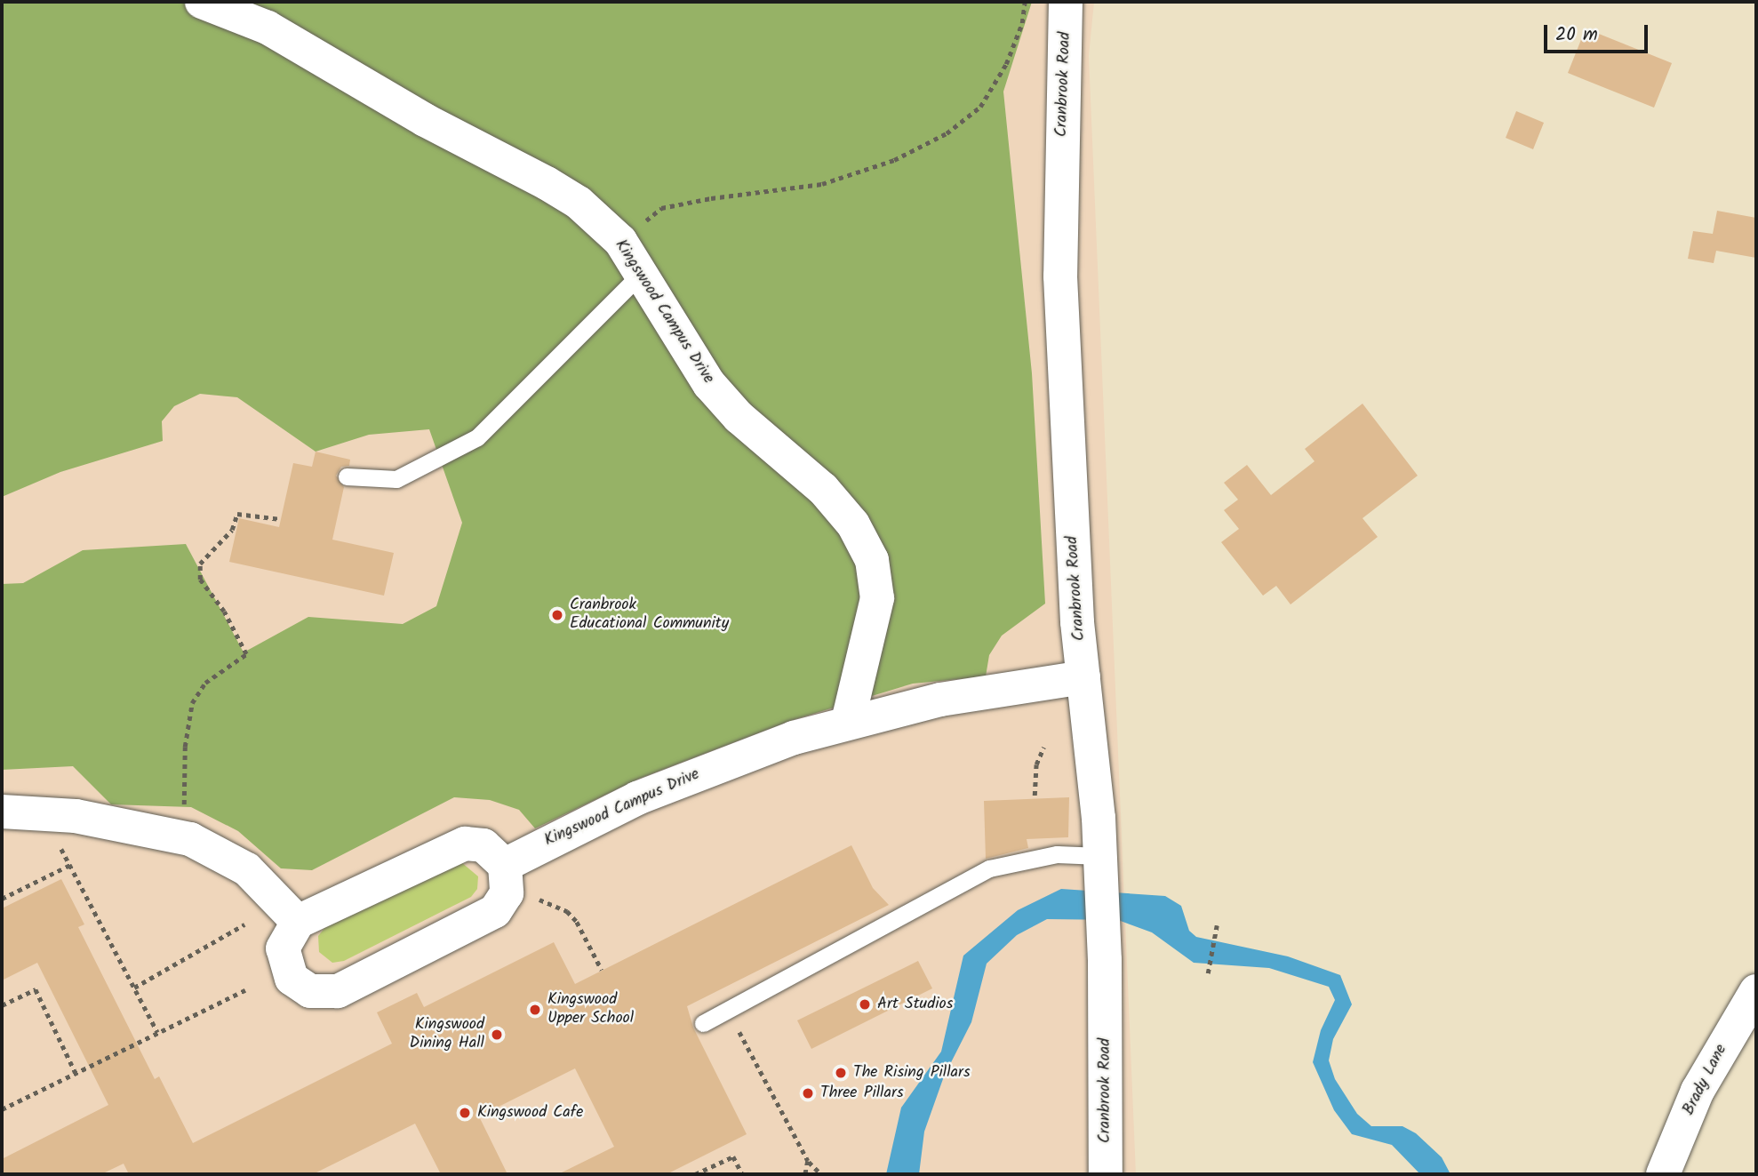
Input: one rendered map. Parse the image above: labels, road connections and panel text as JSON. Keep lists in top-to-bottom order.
{
  "streets": {
    "street": ["Cranbrook Road", "Kingswood Campus Drive", "Brady Lane"]
  },
  "crossings": [
    ["Cranbrook Road", "Kingswood Campus Drive"]
  ],
  "places": [
    "Cranbrook Educational Community",
    "Art Studios",
    "Kingswood Upper School",
    "Kingswood Dining Hall",
    "The Rising Pillars",
    "Three Pillars",
    "Kingswood Cafe"
  ],
  "scale_bar": "20 m"
}
